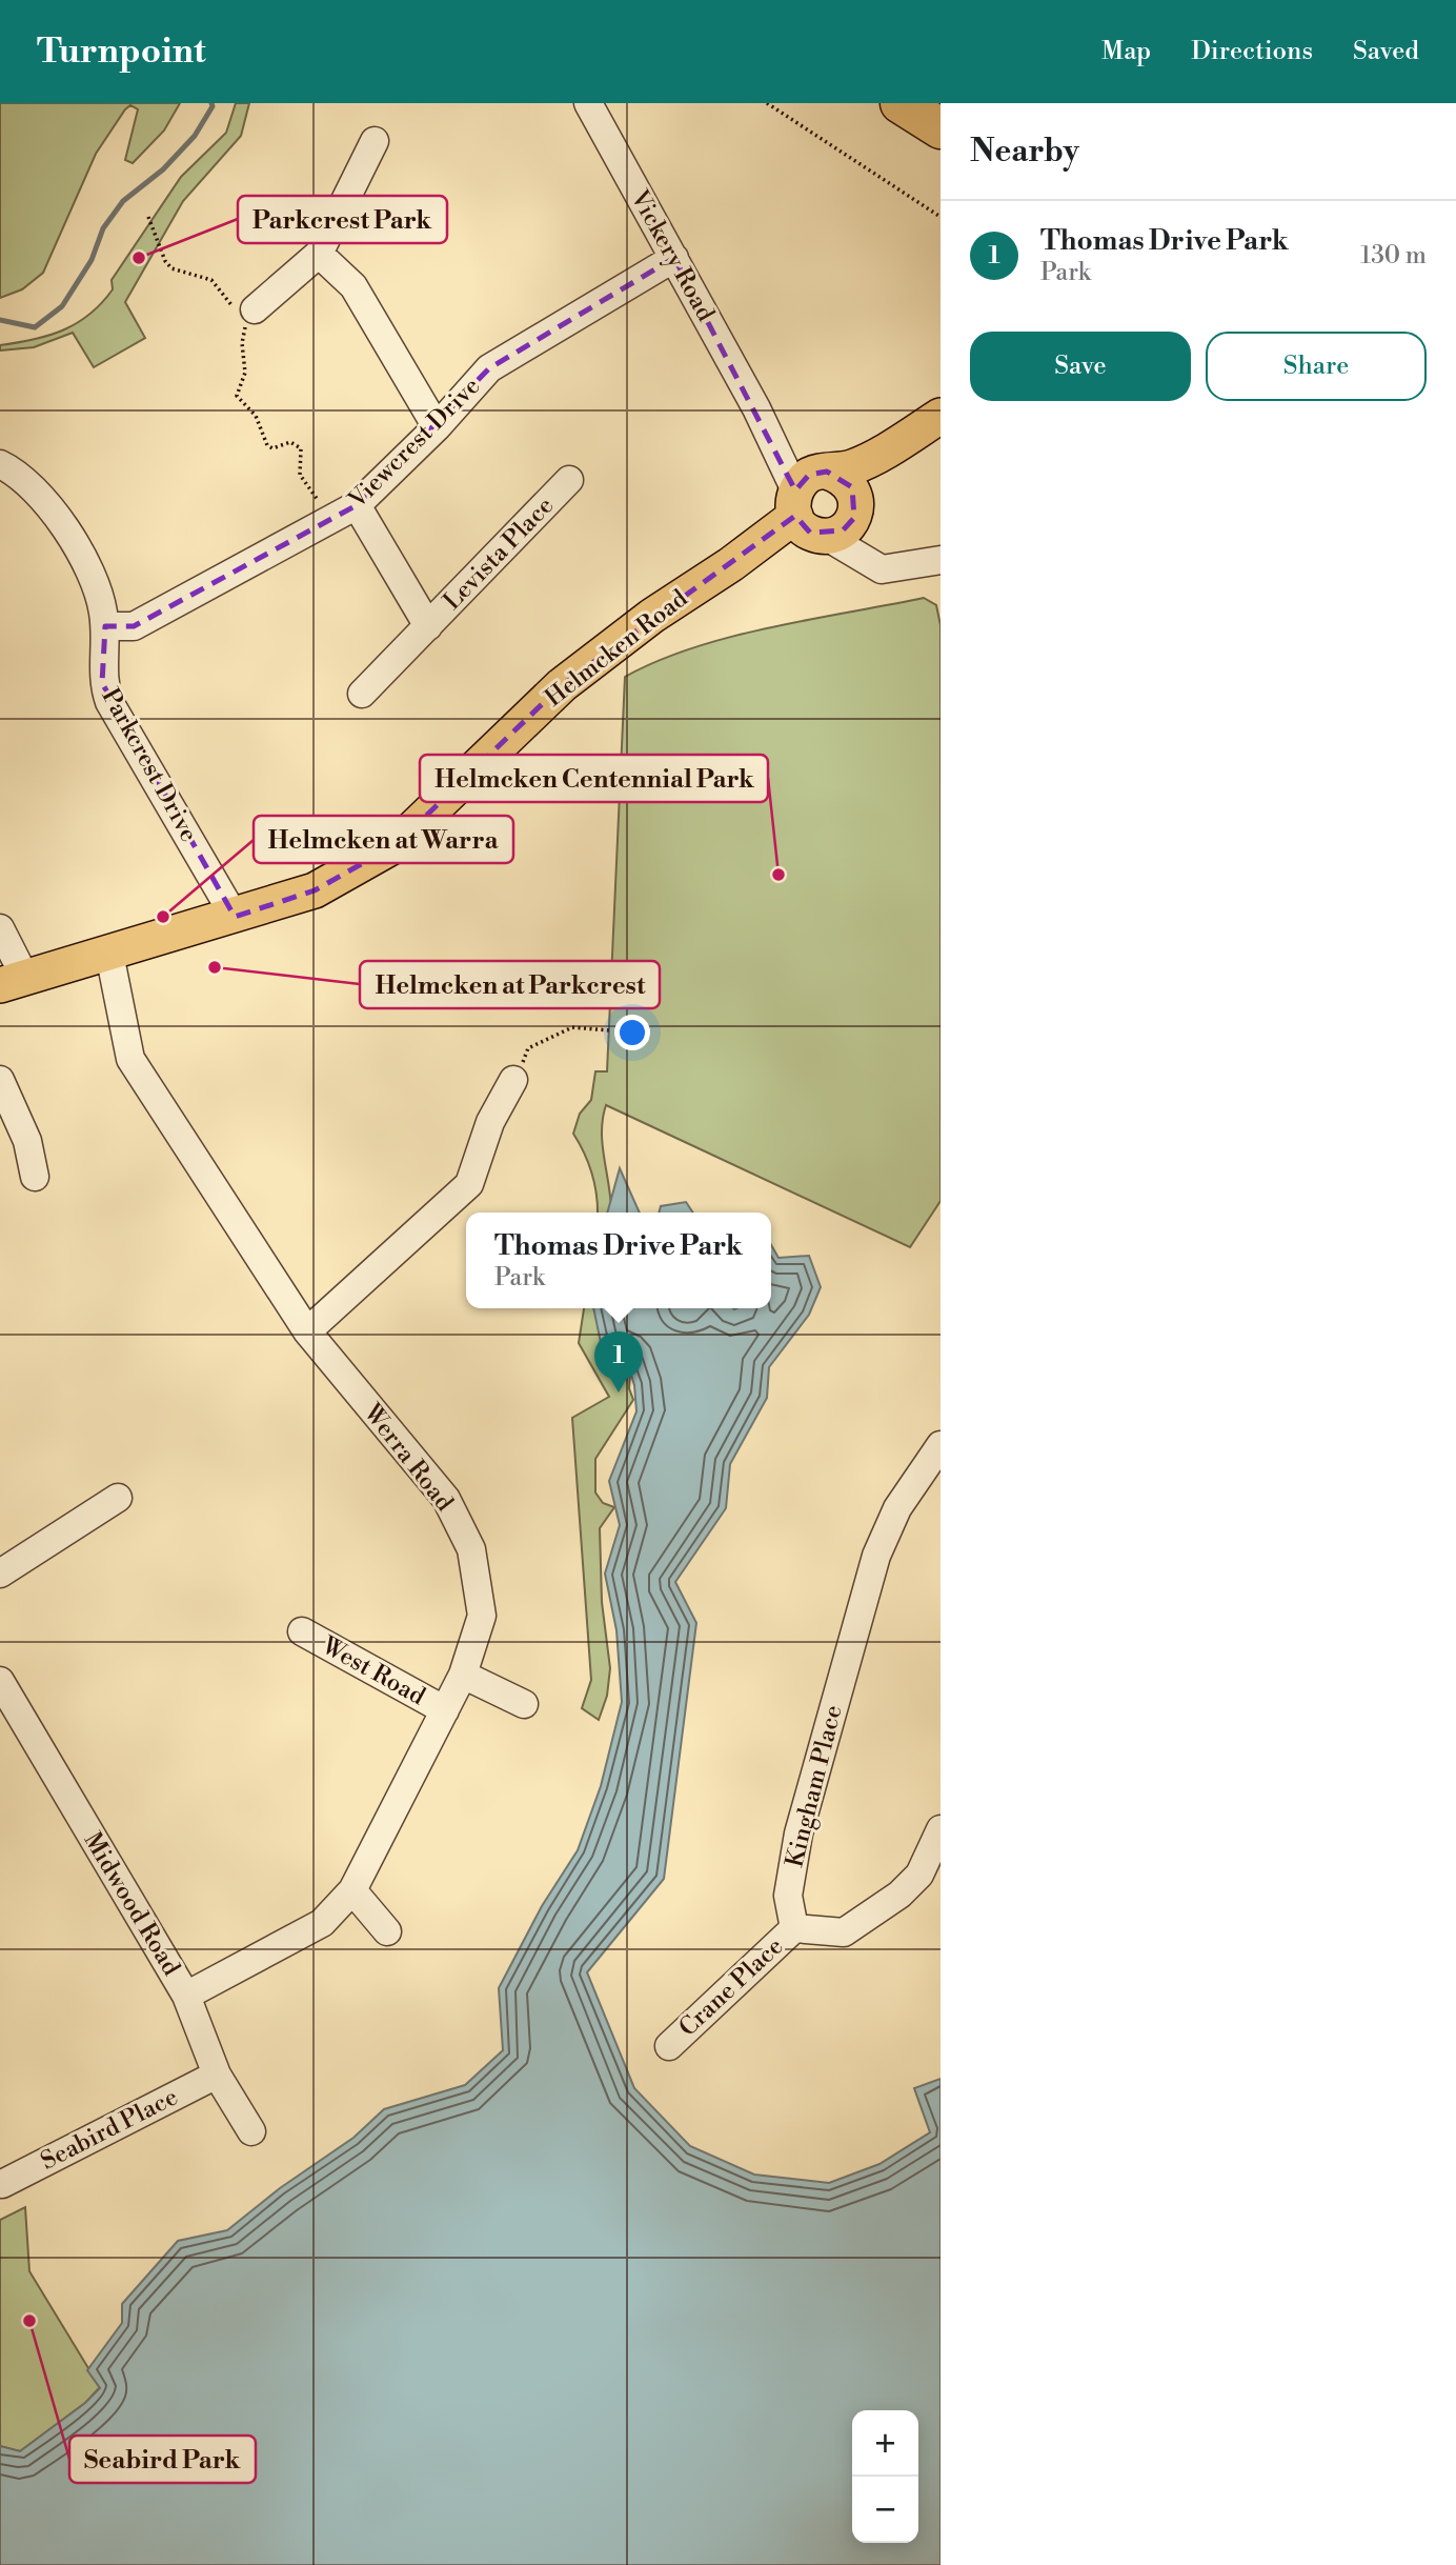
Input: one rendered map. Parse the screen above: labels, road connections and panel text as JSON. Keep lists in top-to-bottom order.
{
  "streets": {
    "main road": ["Helmcken Road"],
    "street": [
      "Vickery Road",
      "Viewcrest Drive",
      "Levista Place",
      "Parkcrest Drive",
      "Werra Road",
      "West Road",
      "Kingham Place",
      "Midwood Road",
      "Crane Place",
      "Seabird Place"
    ]
  },
  "crossings": [
    ["Vickery Road", "Viewcrest Drive"],
    ["Vickery Road", "Helmcken Road"],
    ["Viewcrest Drive", "Levista Place"],
    ["Viewcrest Drive", "Parkcrest Drive"],
    ["Helmcken Road", "Parkcrest Drive"],
    ["Helmcken Road", "Werra Road"],
    ["Werra Road", "West Road"],
    ["Werra Road", "Midwood Road"],
    ["Kingham Place", "Crane Place"],
    ["Midwood Road", "Seabird Place"]
  ],
  "places": [
    "Parkcrest Park",
    "Helmcken Centennial Park",
    "Helmcken at Warra",
    "Helmcken at Parkcrest",
    "Seabird Park"
  ],
  "page": {
    "header": "Turnpoint",
    "nav": ["Map", "Directions", "Saved"],
    "heading": "Nearby",
    "list": [
      {
        "mark": "1",
        "name": "Thomas Drive Park",
        "note": "Park",
        "value": "130 m"
      }
    ],
    "buttons": ["Save", "Share"],
    "popup": ["Thomas Drive Park", "Park"],
    "pins": "1",
    "map_buttons": ["+", "−"]
  }
}
